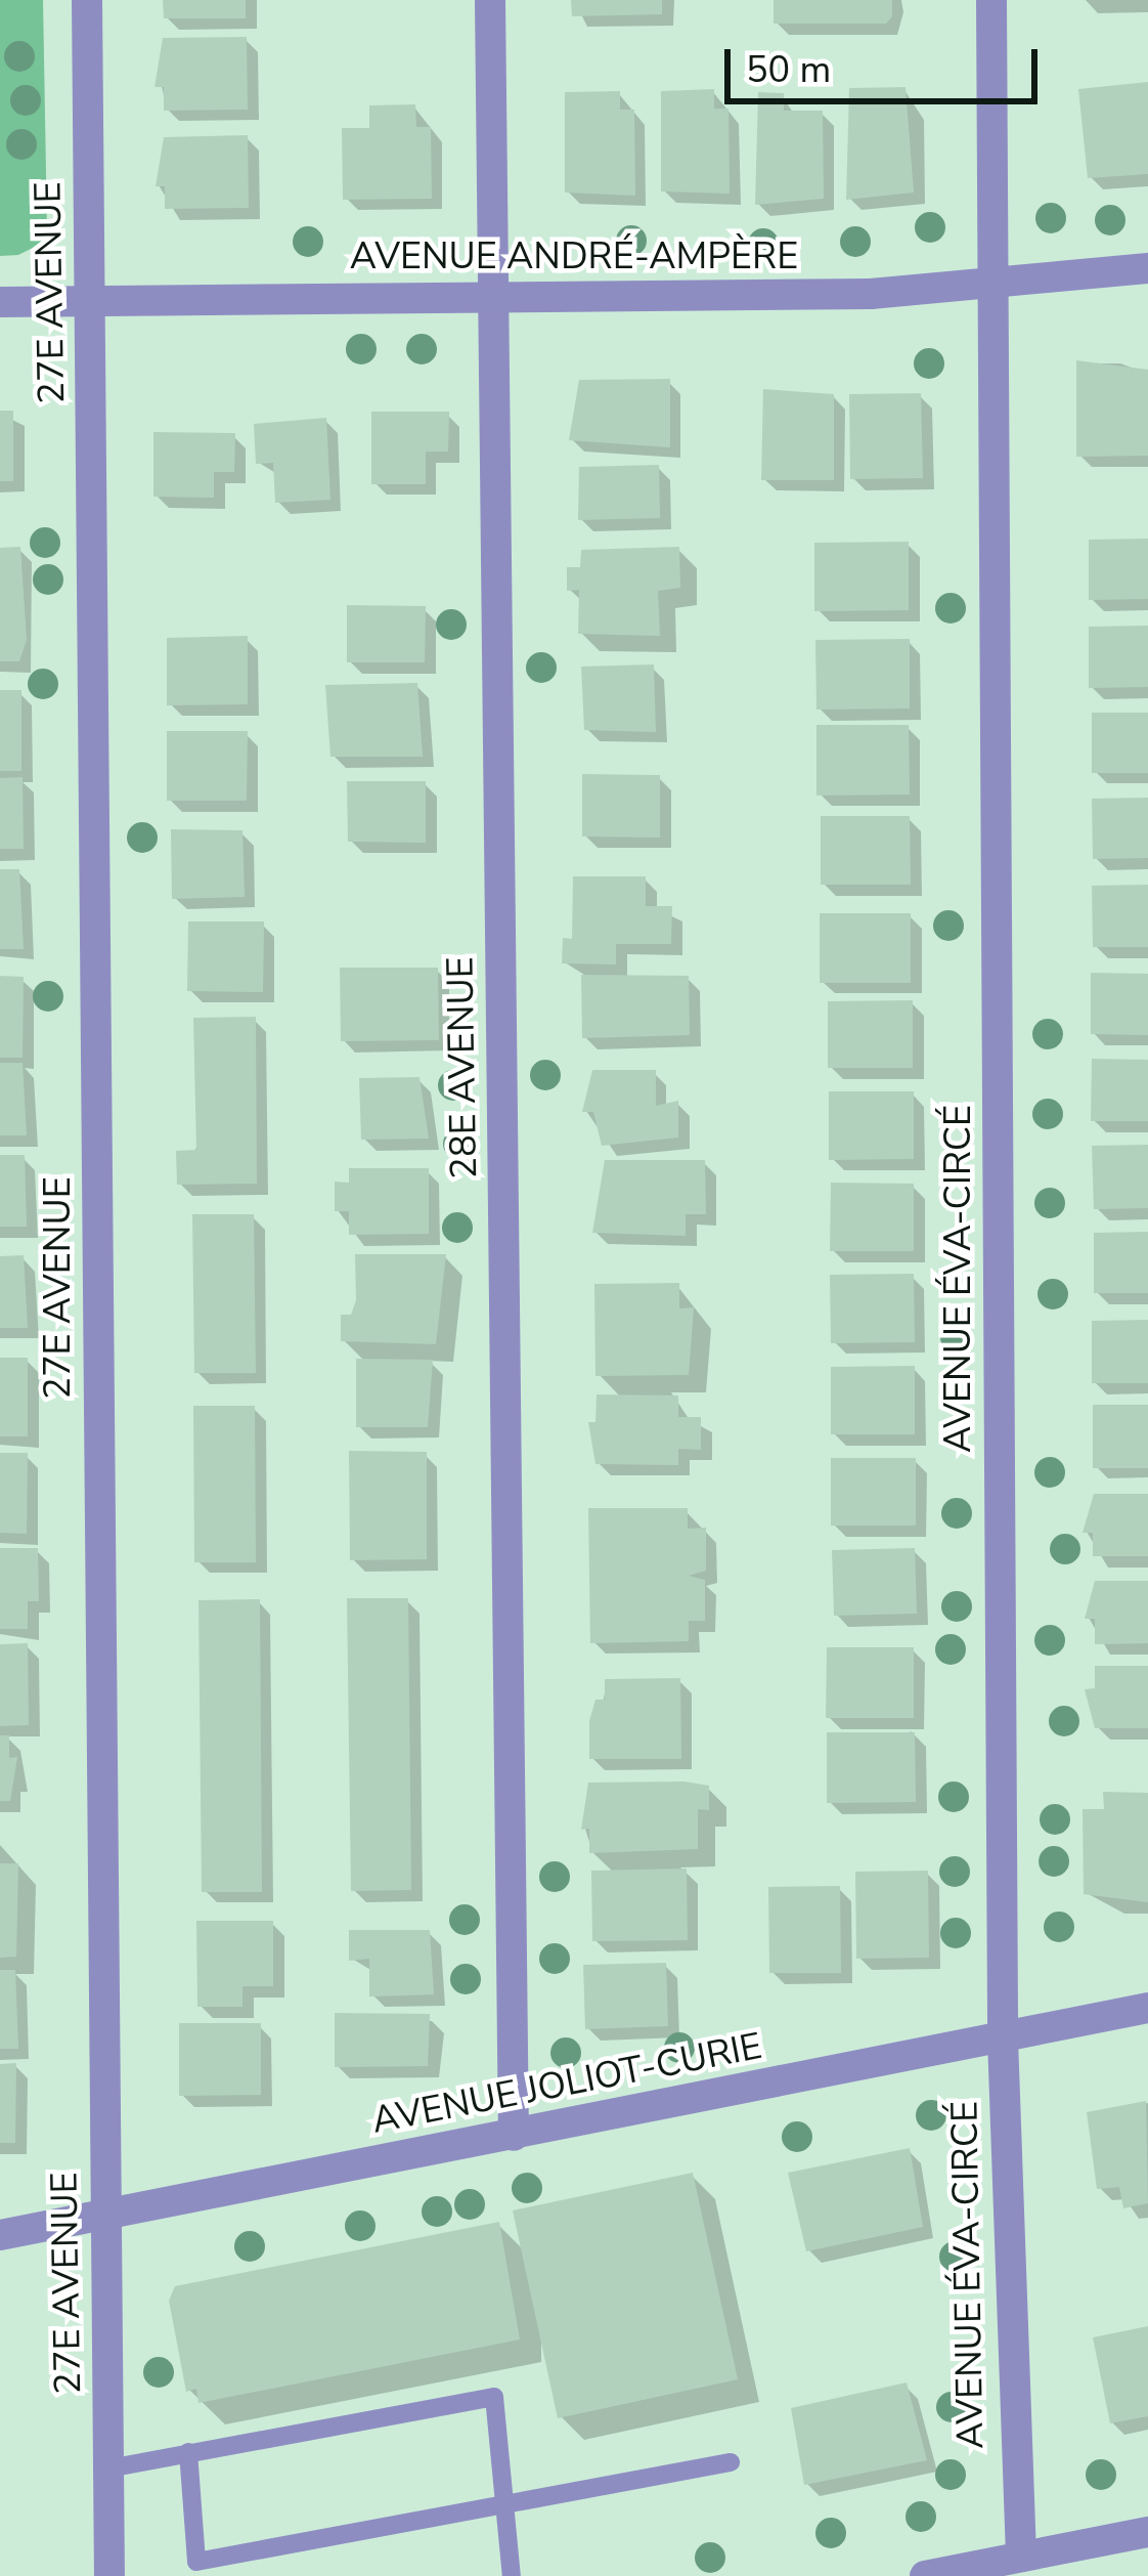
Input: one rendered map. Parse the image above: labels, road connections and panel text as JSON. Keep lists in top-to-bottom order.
{
  "streets": {
    "street": [
      "AVENUE ANDRÉ-AMPÈRE",
      "27E AVENUE",
      "28E AVENUE",
      "AVENUE ÉVA-CIRCÉ",
      "AVENUE JOLIOT-CURIE"
    ]
  },
  "crossings": [
    ["AVENUE ANDRÉ-AMPÈRE", "27E AVENUE"],
    ["AVENUE ANDRÉ-AMPÈRE", "28E AVENUE"],
    ["AVENUE ANDRÉ-AMPÈRE", "AVENUE ÉVA-CIRCÉ"],
    ["27E AVENUE", "AVENUE JOLIOT-CURIE"],
    ["28E AVENUE", "AVENUE JOLIOT-CURIE"],
    ["AVENUE ÉVA-CIRCÉ", "AVENUE JOLIOT-CURIE"]
  ],
  "scale_bar": "50 m"
}
